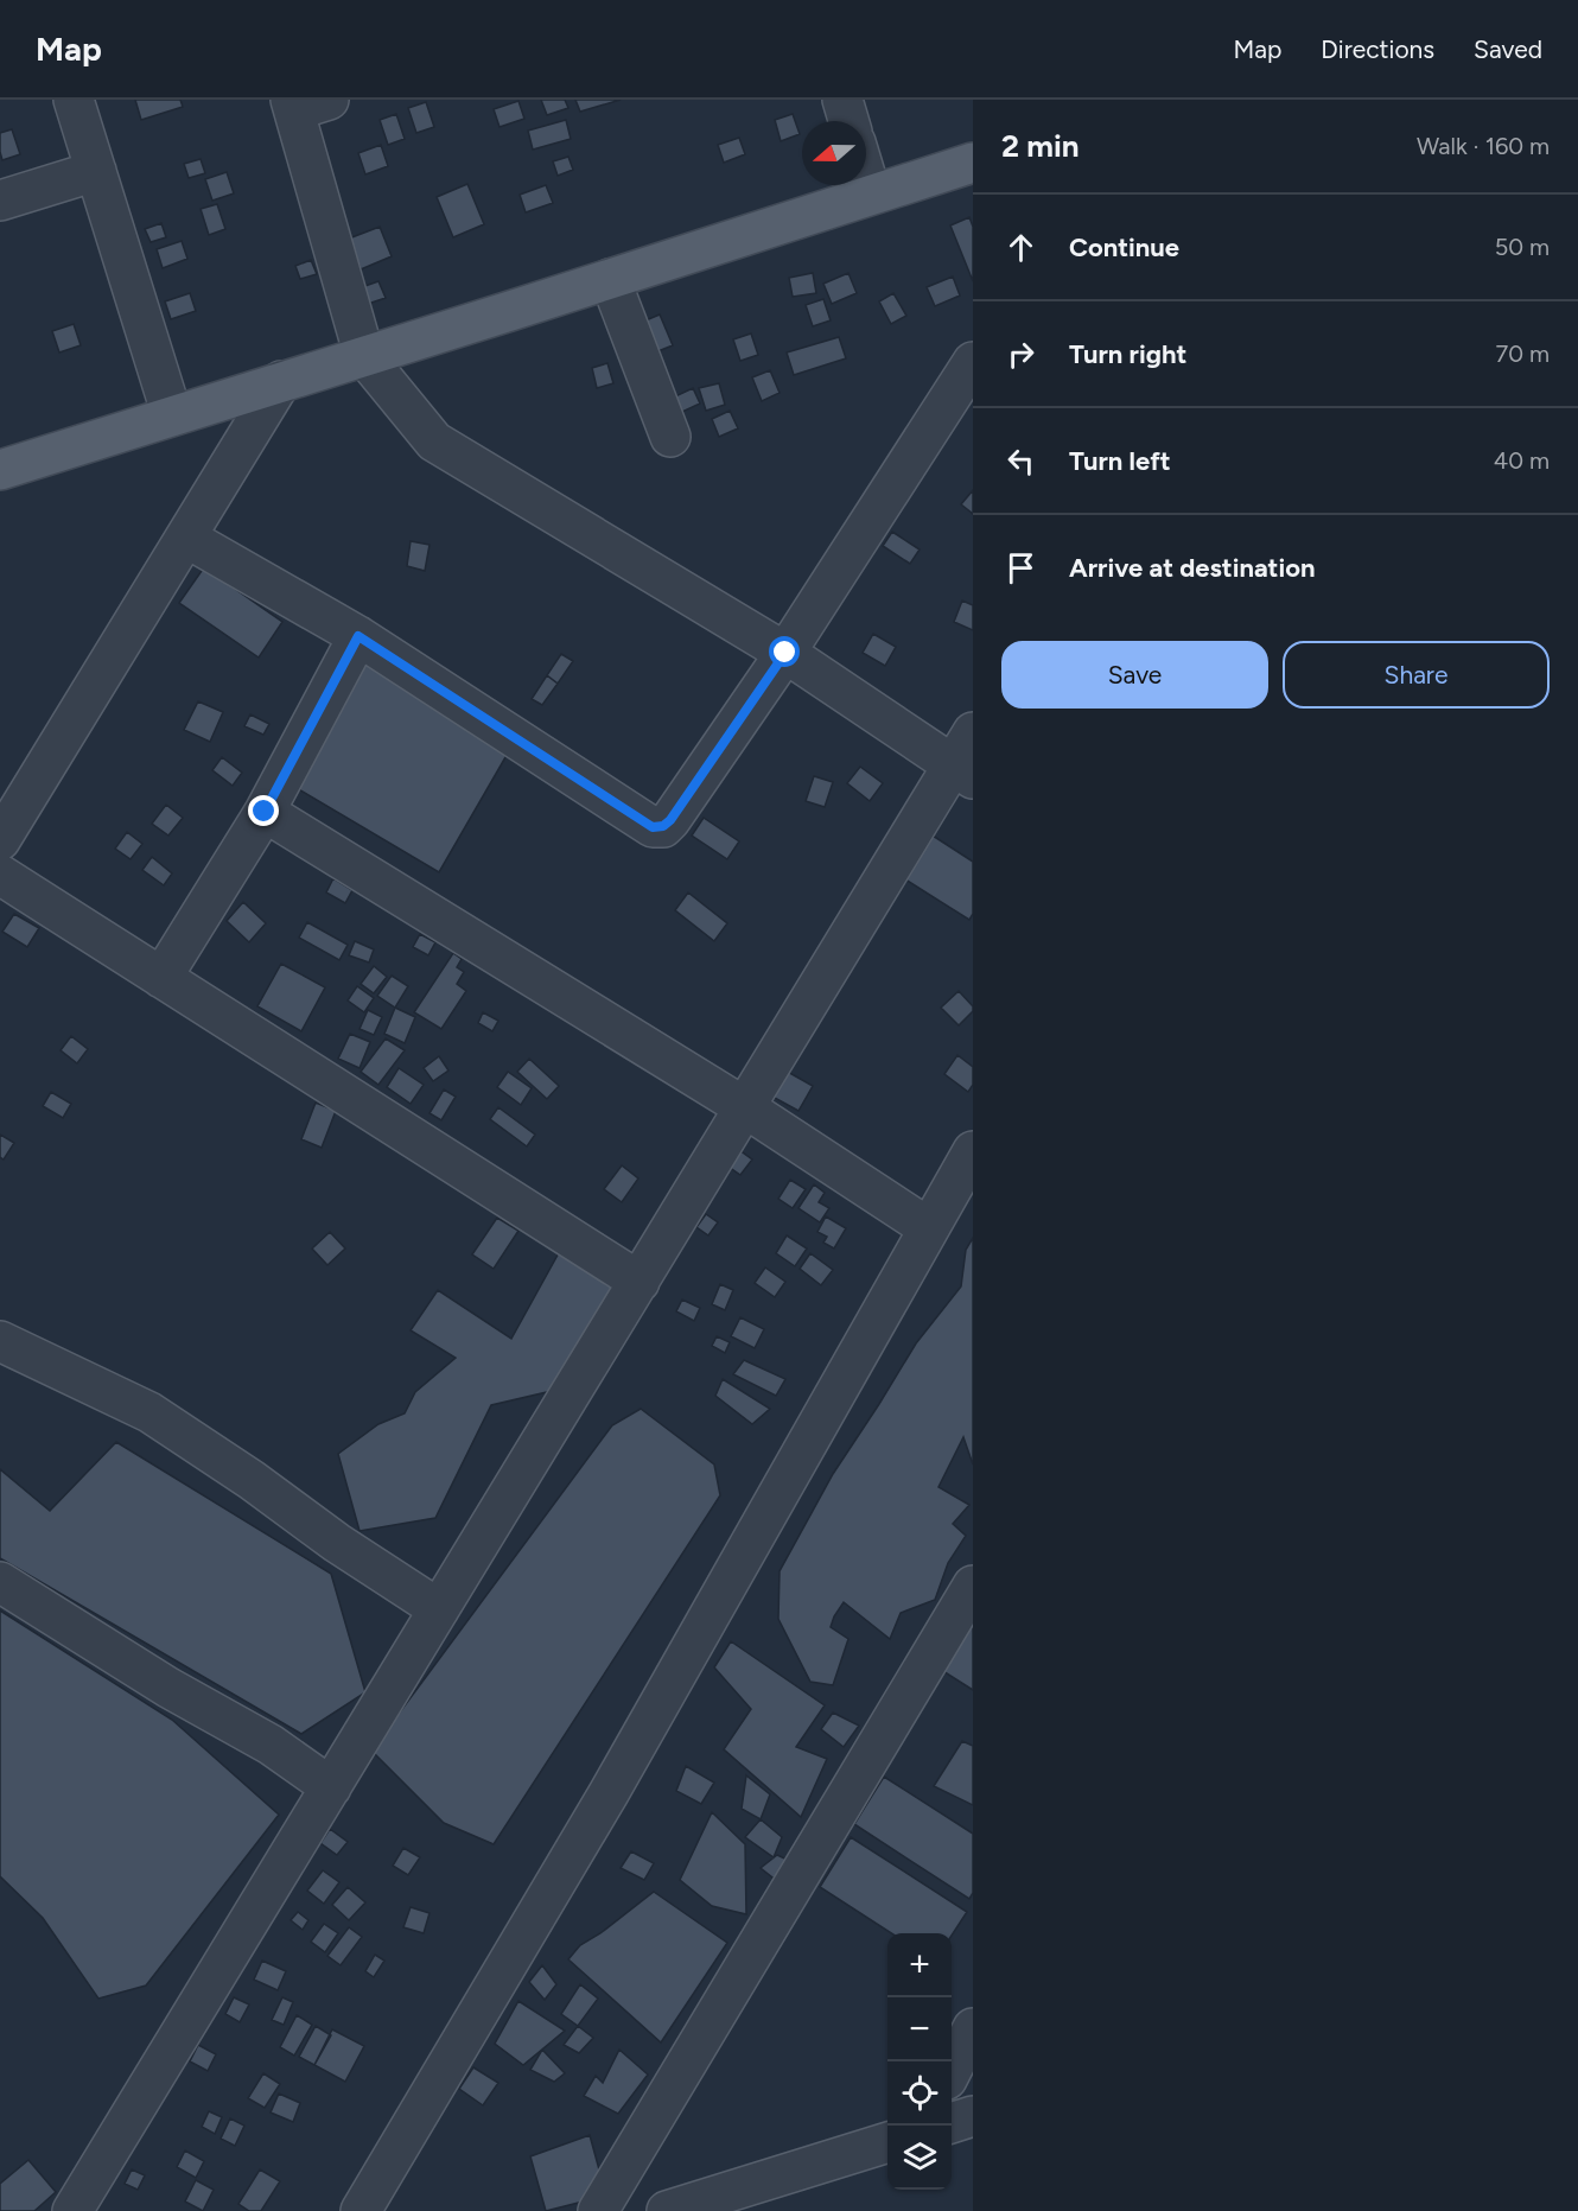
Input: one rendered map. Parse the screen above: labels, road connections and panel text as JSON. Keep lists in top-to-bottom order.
{
  "north": "left",
  "page": {
    "header": "Map",
    "nav": ["Map", "Directions", "Saved"],
    "heading": ["2 min", "Walk · 160 m"],
    "list": [
      ["Continue", "50 m"],
      ["Turn right", "70 m"],
      ["Turn left", "40 m"],
      "Arrive at destination"
    ],
    "buttons": ["Save", "Share"],
    "map_buttons": ["+", "−"]
  }
}
